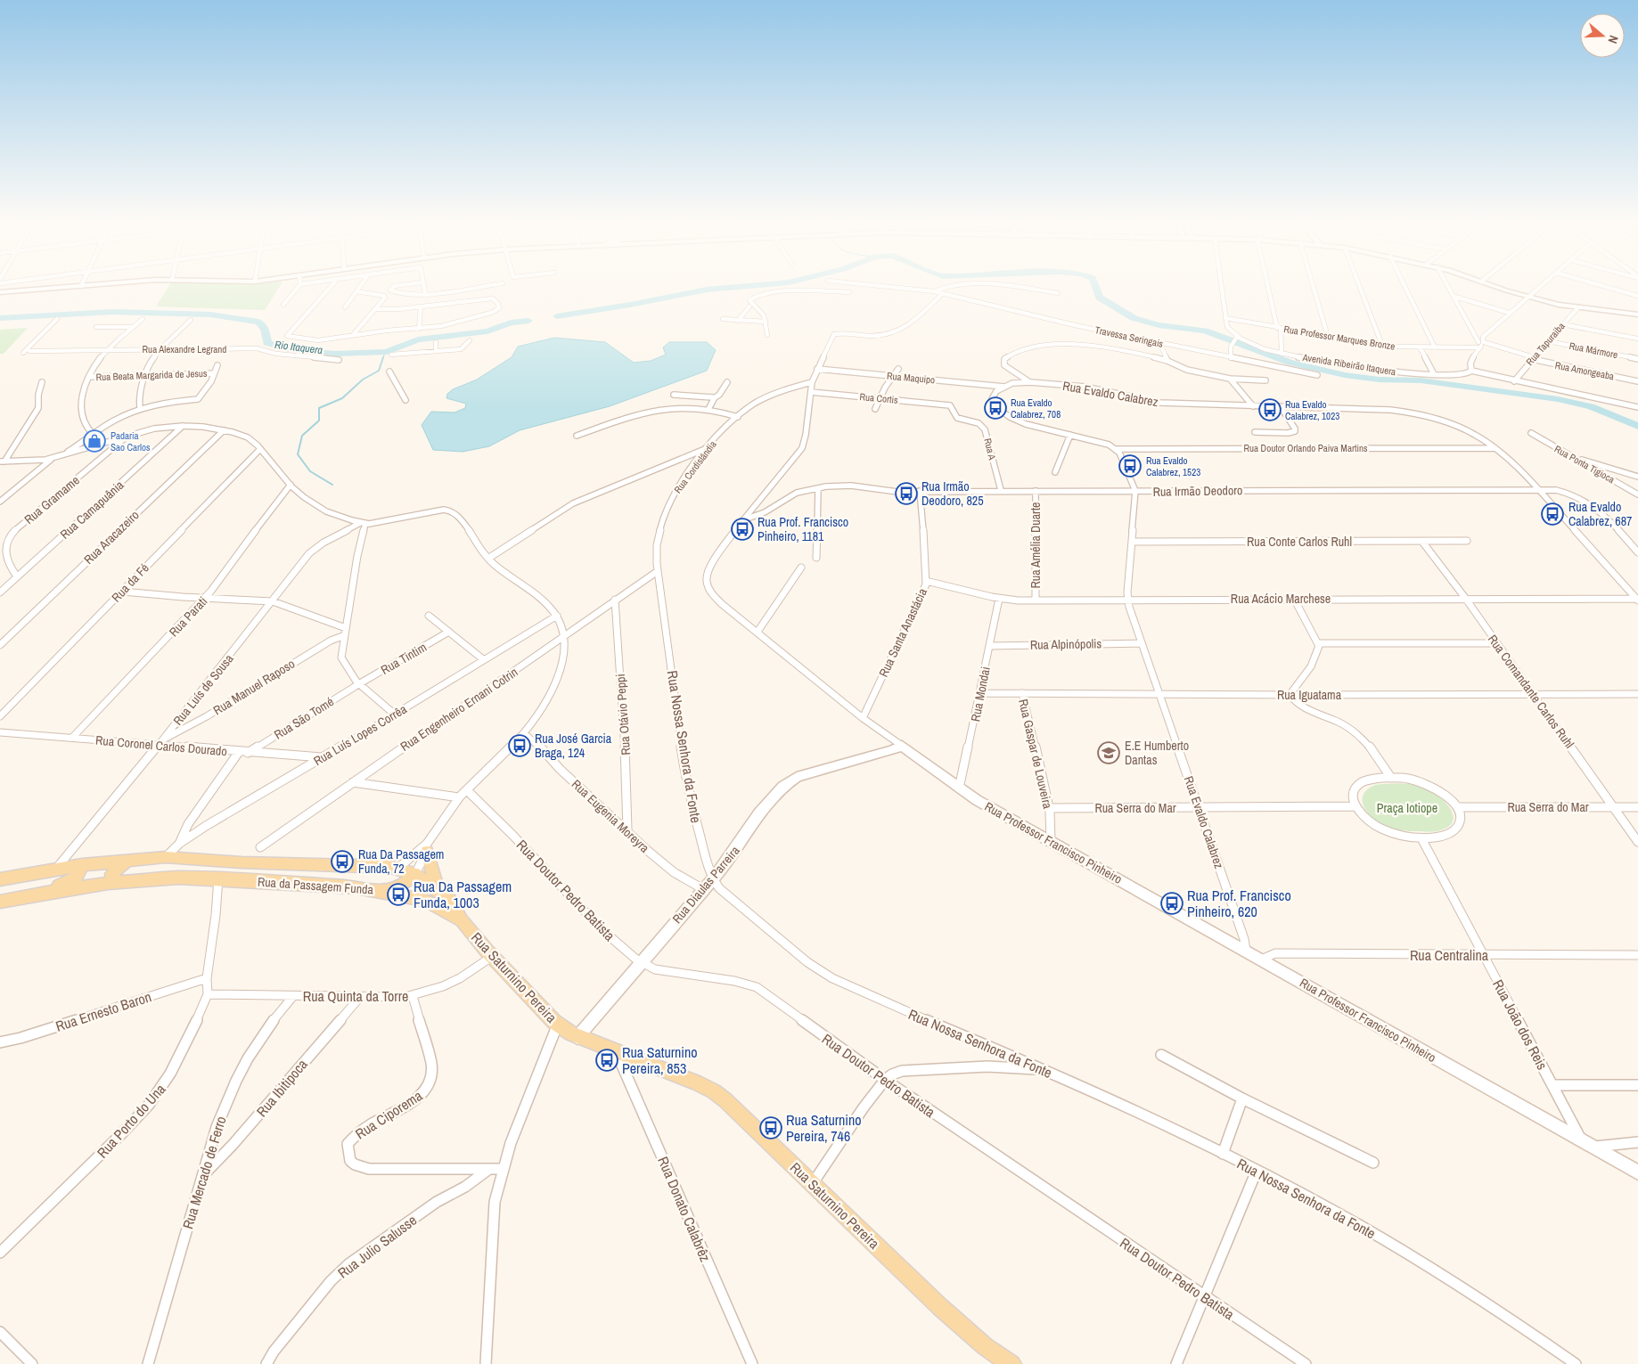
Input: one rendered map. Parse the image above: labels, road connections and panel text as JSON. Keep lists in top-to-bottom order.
{
  "streets": {
    "main road": [
      "Rua Professor Francisco Pinheiro",
      "Rua Diaulas Parreira",
      "Rua da Passagem Funda",
      "Rua Saturnino Pereira"
    ],
    "street": [
      "Travessa Seringais",
      "Rua Professor Marques Bronze",
      "Rua Tapuraiba",
      "Rua Alexandre Legrand",
      "Rua Mármore",
      "Avenida Ribeirão Itaquera",
      "Rua Amongeaba",
      "Rua Beata Margarida de Jesus",
      "Rua Maquipo",
      "Rua Evaldo Calabrez",
      "Rua Cortis",
      "Rua Doutor Orlando Paiva Martins",
      "Rua A",
      "Rua Ponta Tigioca",
      "Rua Cordislândia",
      "Rua Irmão Deodoro",
      "Rua Gramame",
      "Rua Camapuânia",
      "Rua Aracazeiro",
      "Rua Conte Carlos Ruhl",
      "Rua Amélia Duarte",
      "Rua da Fé",
      "Rua Acácio Marchese",
      "Rua Parati",
      "Rua Santa Anastácia",
      "Rua Alpinópolis",
      "Rua Tintim",
      "Rua Manuel Raposo",
      "Rua Luís de Sousa",
      "Rua Comandante Carlos Ruhl",
      "Rua Mondai",
      "Rua Iguatama",
      "Rua Engenheiro Ernani Cotrin",
      "Rua Otávio Peppi",
      "Rua São Tomé",
      "Rua Luís Lopes Corrêa",
      "Rua Coronel Carlos Dourado",
      "Rua Nossa Senhora da Fonte",
      "Rua Gaspar de Louveira",
      "Rua Serra do Mar",
      "Rua Eugenia Moreyra",
      "Rua Doutor Pedro Batista",
      "Rua Centralina",
      "Rua Quinta da Torre",
      "Rua Ernesto Baron",
      "Rua João dos Reis",
      "Rua Ibitipoca",
      "Rua Ciporema",
      "Rua Porto do Una",
      "Rua Mercado de Ferro",
      "Rua Donato Calabrêz",
      "Rua Julio Salusse"
    ]
  },
  "crossings": [
    ["Travessa Seringais", "Rua Professor Francisco Pinheiro"],
    ["Rua Professor Marques Bronze", "Rua Tapuraiba"],
    ["Rua Professor Marques Bronze", "Avenida Ribeirão Itaquera"],
    ["Rua Professor Marques Bronze", "Rua Amongeaba"],
    ["Rua Tapuraiba", "Rua Mármore"],
    ["Rua Tapuraiba", "Avenida Ribeirão Itaquera"],
    ["Rua Tapuraiba", "Rua Amongeaba"],
    ["Rua Maquipo", "Rua Evaldo Calabrez"],
    ["Rua Maquipo", "Rua Professor Francisco Pinheiro"],
    ["Rua Evaldo Calabrez", "Rua Doutor Orlando Paiva Martins"],
    ["Rua Evaldo Calabrez", "Rua Irmão Deodoro"],
    ["Rua Evaldo Calabrez", "Rua Conte Carlos Ruhl"],
    ["Rua Evaldo Calabrez", "Rua Acácio Marchese"],
    ["Rua Evaldo Calabrez", "Rua Alpinópolis"],
    ["Rua Evaldo Calabrez", "Rua Iguatama"],
    ["Rua Evaldo Calabrez", "Rua Serra do Mar"],
    ["Rua Evaldo Calabrez", "Rua Professor Francisco Pinheiro"],
    ["Rua Cortis", "Rua A"],
    ["Rua Cortis", "Rua Professor Francisco Pinheiro"],
    ["Rua A", "Rua Irmão Deodoro"],
    ["Rua Cordislândia", "Rua Nossa Senhora da Fonte"],
    ["Rua Cordislândia", "Rua Professor Francisco Pinheiro"],
    ["Rua Irmão Deodoro", "Rua Amélia Duarte"],
    ["Rua Irmão Deodoro", "Rua Santa Anastácia"],
    ["Rua Irmão Deodoro", "Rua Professor Francisco Pinheiro"],
    ["Rua Gramame", "Rua Camapuânia"],
    ["Rua Conte Carlos Ruhl", "Rua Comandante Carlos Ruhl"],
    ["Rua Amélia Duarte", "Rua Acácio Marchese"],
    ["Rua Acácio Marchese", "Rua Santa Anastácia"],
    ["Rua Acácio Marchese", "Rua Comandante Carlos Ruhl"],
    ["Rua Acácio Marchese", "Rua Mondai"],
    ["Rua Parati", "Rua Coronel Carlos Dourado"],
    ["Rua Santa Anastácia", "Rua Professor Francisco Pinheiro"],
    ["Rua Alpinópolis", "Rua Mondai"],
    ["Rua Tintim", "Rua São Tomé"],
    ["Rua Manuel Raposo", "Rua Luís de Sousa"],
    ["Rua Manuel Raposo", "Rua Coronel Carlos Dourado"],
    ["Rua Luís de Sousa", "Rua Coronel Carlos Dourado"],
    ["Rua Luís de Sousa", "Rua da Passagem Funda"],
    ["Rua Comandante Carlos Ruhl", "Rua Iguatama"],
    ["Rua Comandante Carlos Ruhl", "Rua Serra do Mar"],
    ["Rua Mondai", "Rua Iguatama"],
    ["Rua Mondai", "Rua Professor Francisco Pinheiro"],
    ["Rua Iguatama", "Rua Gaspar de Louveira"],
    ["Rua Engenheiro Ernani Cotrin", "Rua Otávio Peppi"],
    ["Rua Engenheiro Ernani Cotrin", "Rua Nossa Senhora da Fonte"],
    ["Rua Otávio Peppi", "Rua Eugenia Moreyra"],
    ["Rua São Tomé", "Rua Coronel Carlos Dourado"],
    ["Rua Luís Lopes Corrêa", "Rua Coronel Carlos Dourado"],
    ["Rua Luís Lopes Corrêa", "Rua da Passagem Funda"],
    ["Rua Nossa Senhora da Fonte", "Rua Diaulas Parreira"],
    ["Rua Gaspar de Louveira", "Rua Serra do Mar"],
    ["Rua Gaspar de Louveira", "Rua Professor Francisco Pinheiro"],
    ["Rua Eugenia Moreyra", "Rua Diaulas Parreira"],
    ["Rua Professor Francisco Pinheiro", "Rua Diaulas Parreira"],
    ["Rua Professor Francisco Pinheiro", "Rua Centralina"],
    ["Rua Professor Francisco Pinheiro", "Rua João dos Reis"],
    ["Rua Diaulas Parreira", "Rua Doutor Pedro Batista"],
    ["Rua Diaulas Parreira", "Rua Saturnino Pereira"],
    ["Rua da Passagem Funda", "Rua Saturnino Pereira"],
    ["Rua da Passagem Funda", "Rua Porto do Una"],
    ["Rua Centralina", "Rua João dos Reis"],
    ["Rua Saturnino Pereira", "Rua Quinta da Torre"],
    ["Rua Saturnino Pereira", "Rua Donato Calabrêz"],
    ["Rua Quinta da Torre", "Rua Ibitipoca"],
    ["Rua Quinta da Torre", "Rua Ciporema"],
    ["Rua Quinta da Torre", "Rua Porto do Una"],
    ["Rua Quinta da Torre", "Rua Mercado de Ferro"],
    ["Rua Ernesto Baron", "Rua Porto do Una"],
    ["Rua Ibitipoca", "Rua Mercado de Ferro"],
    ["Rua Ciporema", "Rua Julio Salusse"]
  ],
  "water": ["Rio Itaquera"],
  "parks": ["Praça Iotiope"],
  "places": {
    "bus stop": [
      "Rua Evaldo Calabrez, 708",
      "Rua Evaldo Calabrez, 1023",
      "Rua Evaldo Calabrez, 1523",
      "Rua Irmão Deodoro, 825",
      "Rua Evaldo Calabrez, 687",
      "Rua Prof. Francisco Pinheiro, 1181",
      "Rua José Garcia Braga, 124",
      "Rua Da Passagem Funda, 72",
      "Rua Da Passagem Funda, 1003",
      "Rua Prof. Francisco Pinheiro, 620",
      "Rua Saturnino Pereira, 853",
      "Rua Saturnino Pereira, 746"
    ],
    "shop": ["Padaria Sao Carlos"],
    "school or university": ["E.E Humberto Dantas"]
  },
  "north": "right"
}
